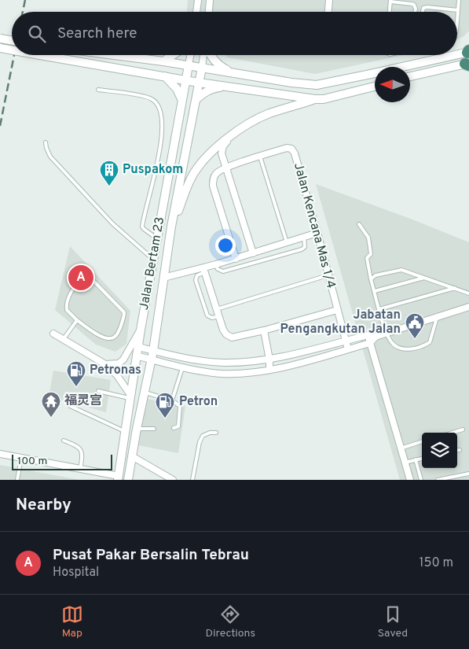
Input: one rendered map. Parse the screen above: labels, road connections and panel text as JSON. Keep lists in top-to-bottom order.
{
  "streets": {
    "street": ["Jalan Kencana Mas 1/4", "Jalan Bertam 23"]
  },
  "places": {
    "building": ["Puspakom"],
    "public building": ["Jabatan Pengangkutan Jalan"],
    "fuel station": ["Petronas", "Petron"],
    "temple": ["福灵宫"]
  },
  "scale_bar": "100 m",
  "north": "left",
  "page": {
    "search": "Search here",
    "pins": "A",
    "scale": "100 m",
    "heading": "Nearby",
    "list": [
      {
        "mark": "A",
        "name": "Pusat Pakar Bersalin Tebrau",
        "note": "Hospital",
        "value": "150 m"
      }
    ],
    "nav": ["Map", "Directions", "Saved"]
  }
}
